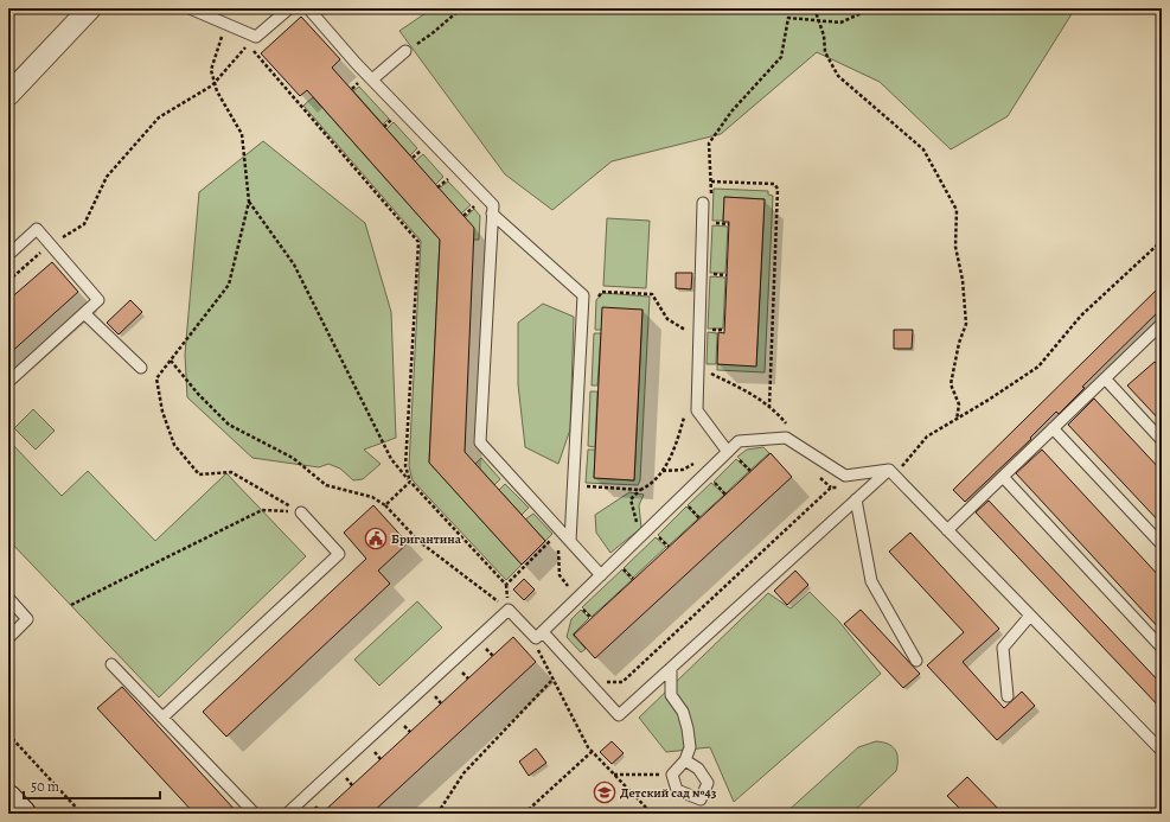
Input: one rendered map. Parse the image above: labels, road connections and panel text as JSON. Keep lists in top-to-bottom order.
{
  "places": {
    "public building": ["Бригантина"],
    "school or university": ["Детский сад №43"]
  },
  "scale_bar": "50 m"
}
